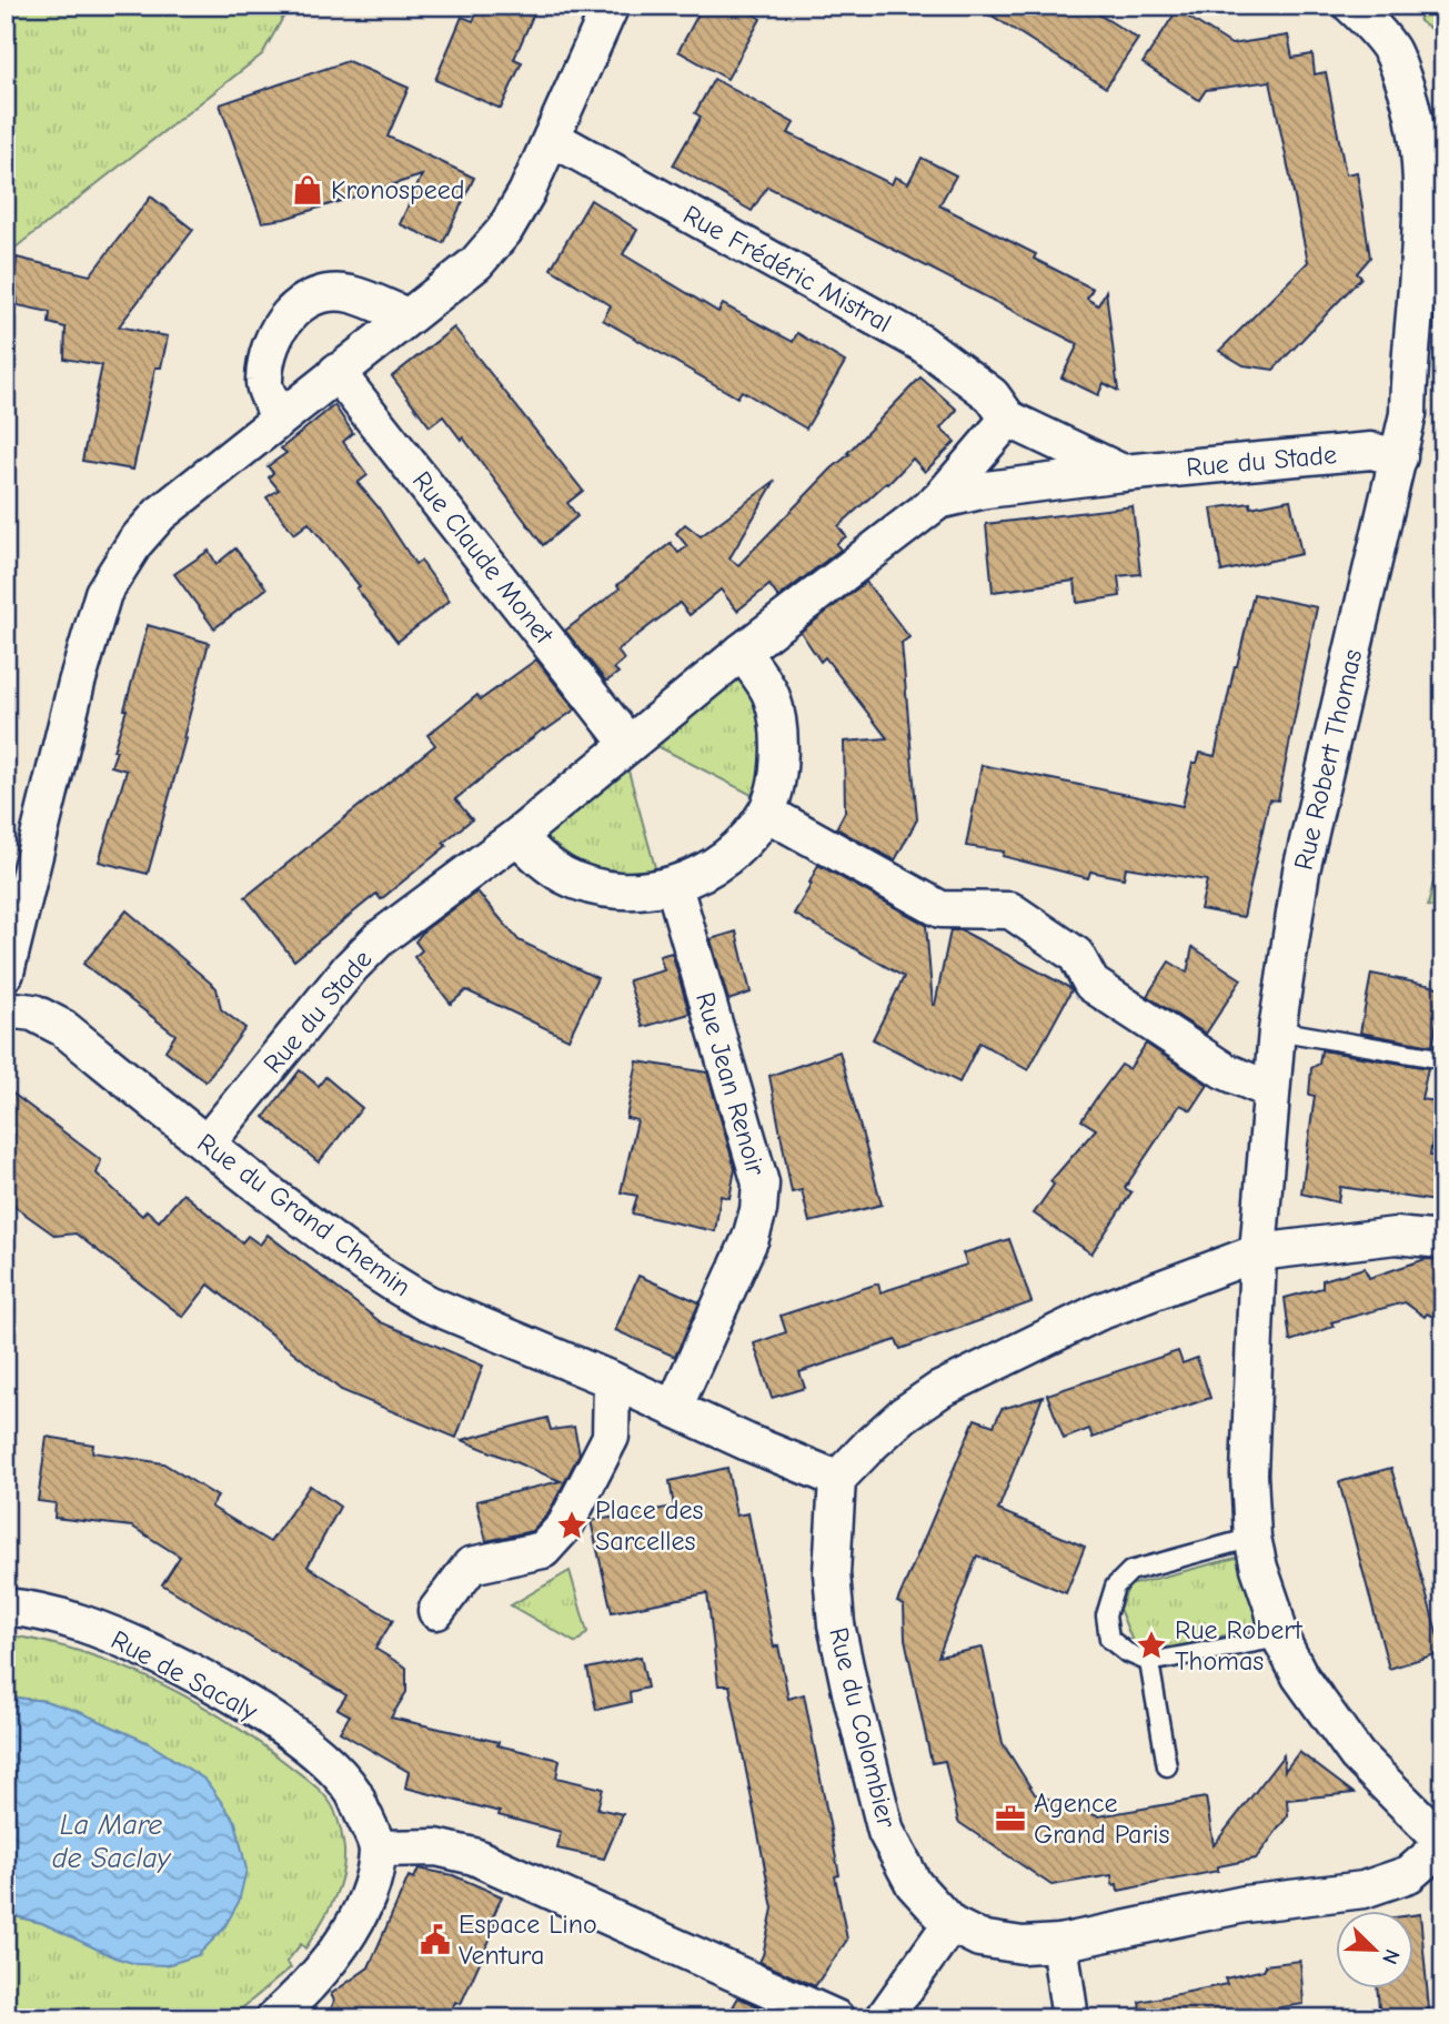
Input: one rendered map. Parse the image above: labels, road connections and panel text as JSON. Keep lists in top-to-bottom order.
{
  "streets": {
    "street": [
      "Rue Frédéric Mistral",
      "Rue du Stade",
      "Rue Claude Monet",
      "Rue Robert Thomas",
      "Rue Jean Renoir",
      "Rue du Grand Chemin",
      "Rue de Sacaly",
      "Rue du Colombier"
    ]
  },
  "crossings": [
    ["Rue Frédéric Mistral", "Rue du Stade"],
    ["Rue du Stade", "Rue Claude Monet"],
    ["Rue du Stade", "Rue Robert Thomas"],
    ["Rue du Stade", "Rue du Grand Chemin"],
    ["Rue Robert Thomas", "Rue du Colombier"],
    ["Rue Jean Renoir", "Rue du Grand Chemin"],
    ["Rue du Grand Chemin", "Rue du Colombier"]
  ],
  "water": ["La Mare de Saclay"],
  "places": {
    "shop": ["Kronospeed"],
    "place": ["Place des Sarcelles", "Rue Robert Thomas"],
    "office": ["Agence Grand Paris"],
    "public building": ["Espace Lino Ventura"]
  },
  "north": "bottom right"
}
